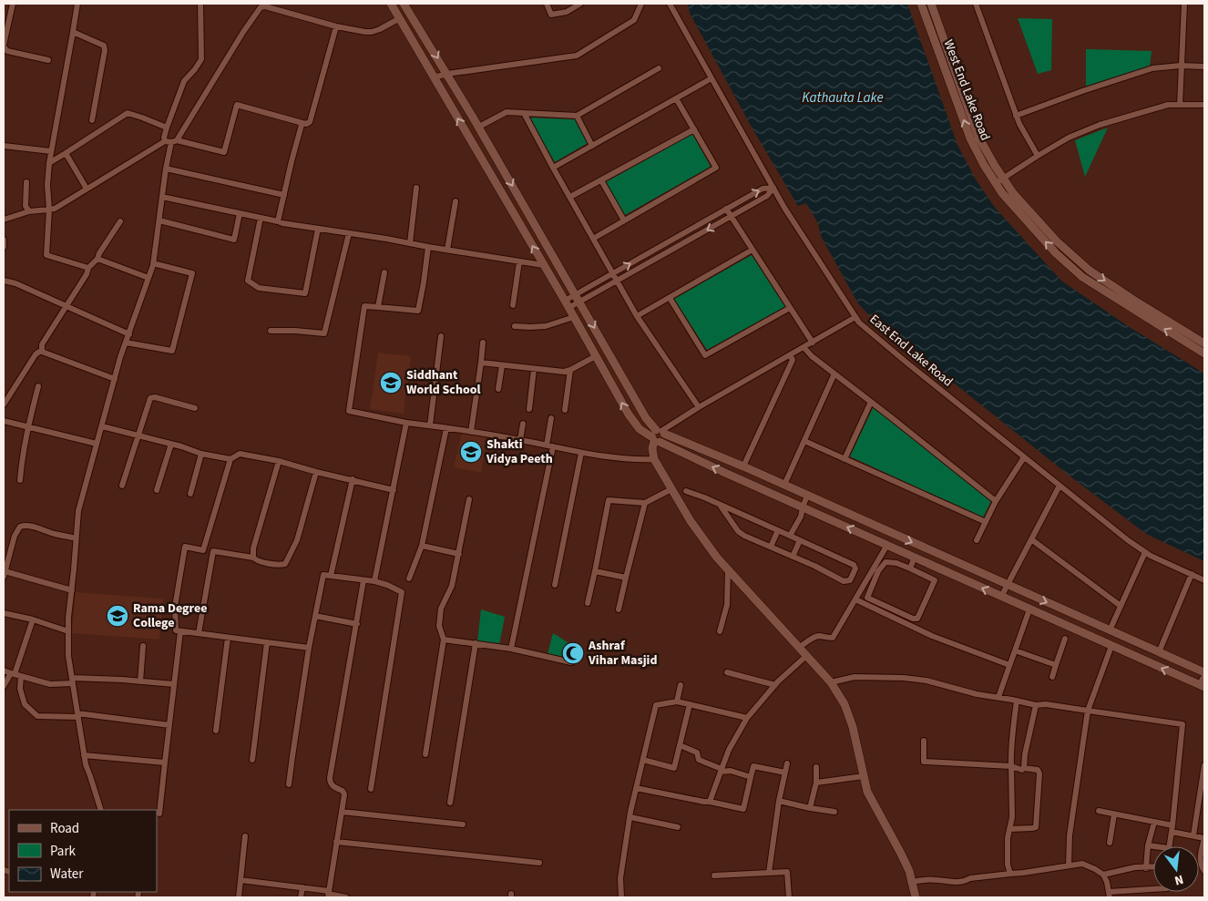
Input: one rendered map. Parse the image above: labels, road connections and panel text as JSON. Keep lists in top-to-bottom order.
{
  "streets": {
    "street": ["West End Lake Road", "East End Lake Road"]
  },
  "water": ["Kathauta Lake"],
  "places": {
    "school or university": ["Siddhant World School", "Shakti Vidya Peeth", "Rama Degree College"],
    "mosque": ["Ashraf Vihar Masjid"]
  },
  "legend": ["Road", "Park", "Water"],
  "north": "bottom"
}
